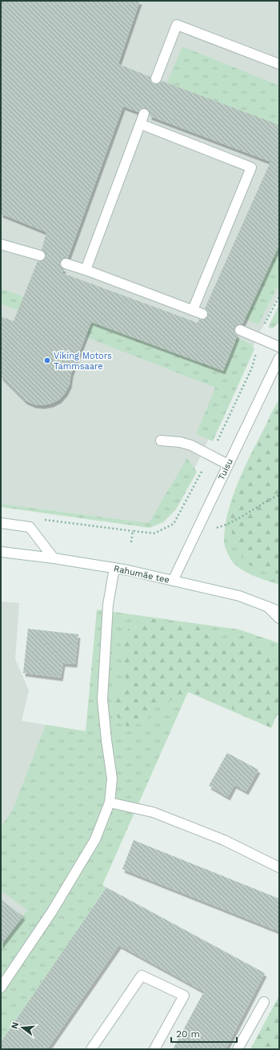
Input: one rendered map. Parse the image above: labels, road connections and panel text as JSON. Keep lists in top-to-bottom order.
{
  "streets": {
    "street": ["Tuisu", "Rahumäe tee"]
  },
  "crossings": [
    ["Tuisu", "Rahumäe tee"]
  ],
  "places": ["Viking Motors Tammsaare"],
  "scale_bar": "20 m",
  "north": "left"
}
